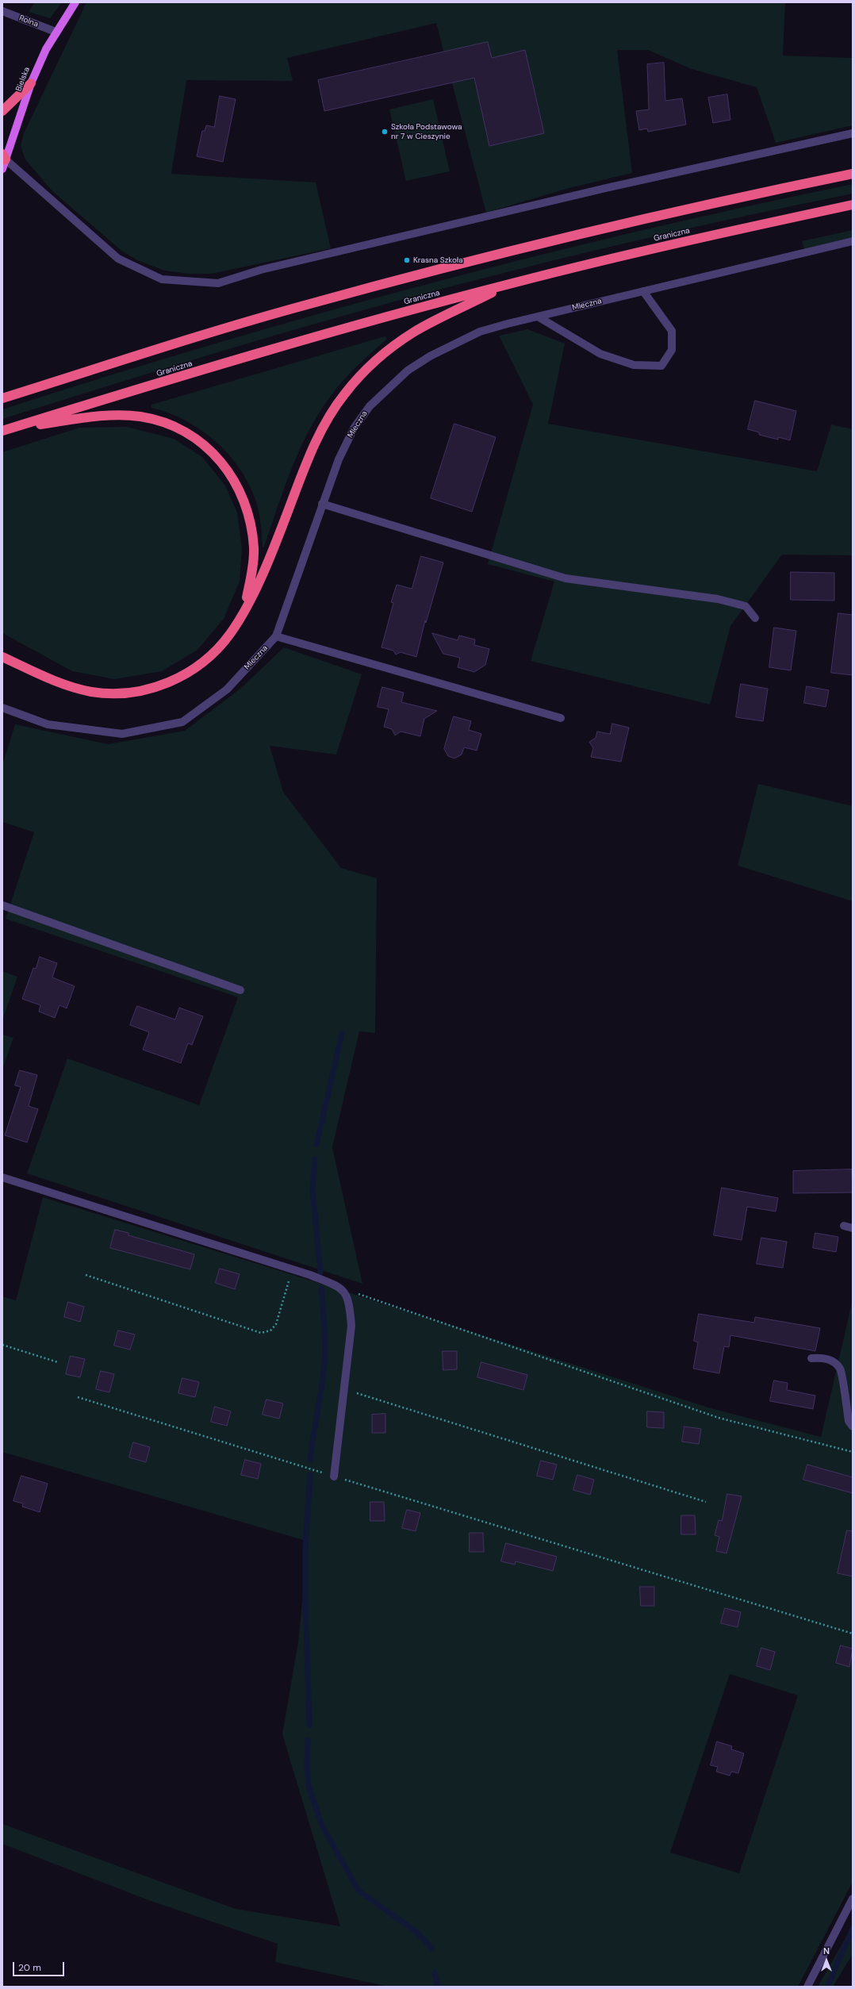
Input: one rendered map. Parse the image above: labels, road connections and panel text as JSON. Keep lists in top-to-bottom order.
{
  "streets": {
    "highway": ["Graniczna"],
    "main road": ["Bielska"],
    "street": ["Rolna", "Mleczna"]
  },
  "crossings": [
    ["Rolna", "Bielska"]
  ],
  "places": ["Szkoła Podstawowa nr 7 w Cieszynie", "Krasna Szkoła"],
  "scale_bar": "20 m",
  "north": "top"
}
